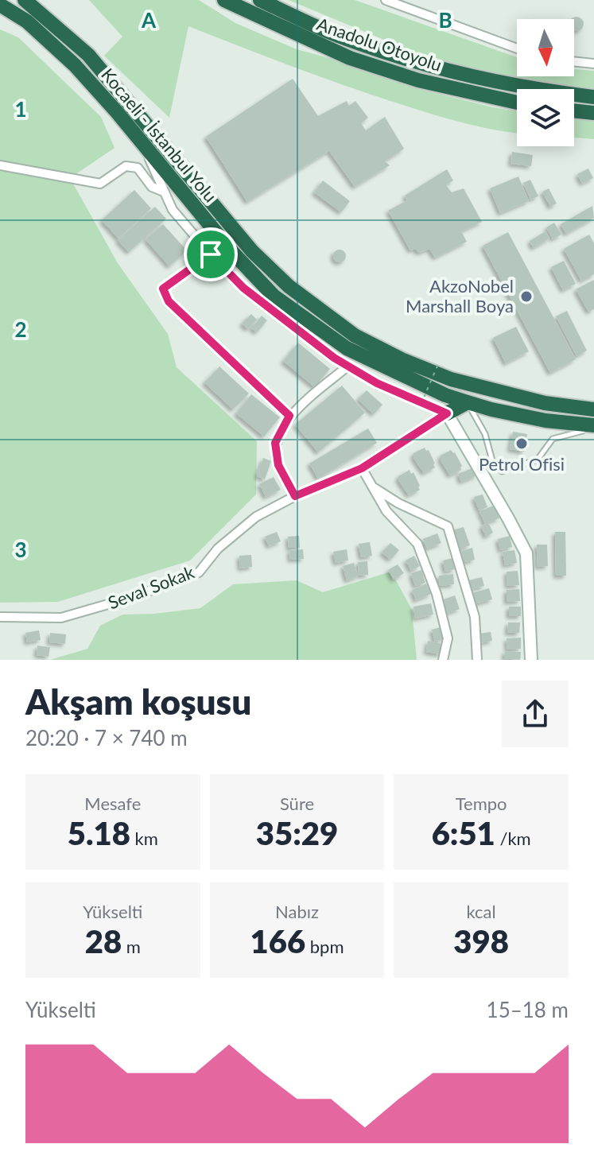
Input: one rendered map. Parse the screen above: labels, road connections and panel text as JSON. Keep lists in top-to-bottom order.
{
  "streets": {
    "highway": ["Anadolu Otoyolu", "Kocaeli - İstanbul Yolu"],
    "street": ["Seval Sokak"]
  },
  "places": ["AkzoNobel Marshall Boya", "Petrol Ofisi"],
  "north": "bottom",
  "page": {
    "heading": ["Akşam koşusu", "20:20 · 7 × 740 m"],
    "stats": [
      ["Mesafe", "5.18 km"],
      ["Süre", "35:29"],
      ["Tempo", "6:51 /km"],
      ["Yükselti", "28 m"],
      ["Nabız", "166 bpm"],
      ["kcal", "398"]
    ],
    "chart": ["Yükselti", "15–18 m"]
  },
  "grid": {
    "columns": ["A", "B"],
    "rows": ["1", "2", "3"]
  }
}
